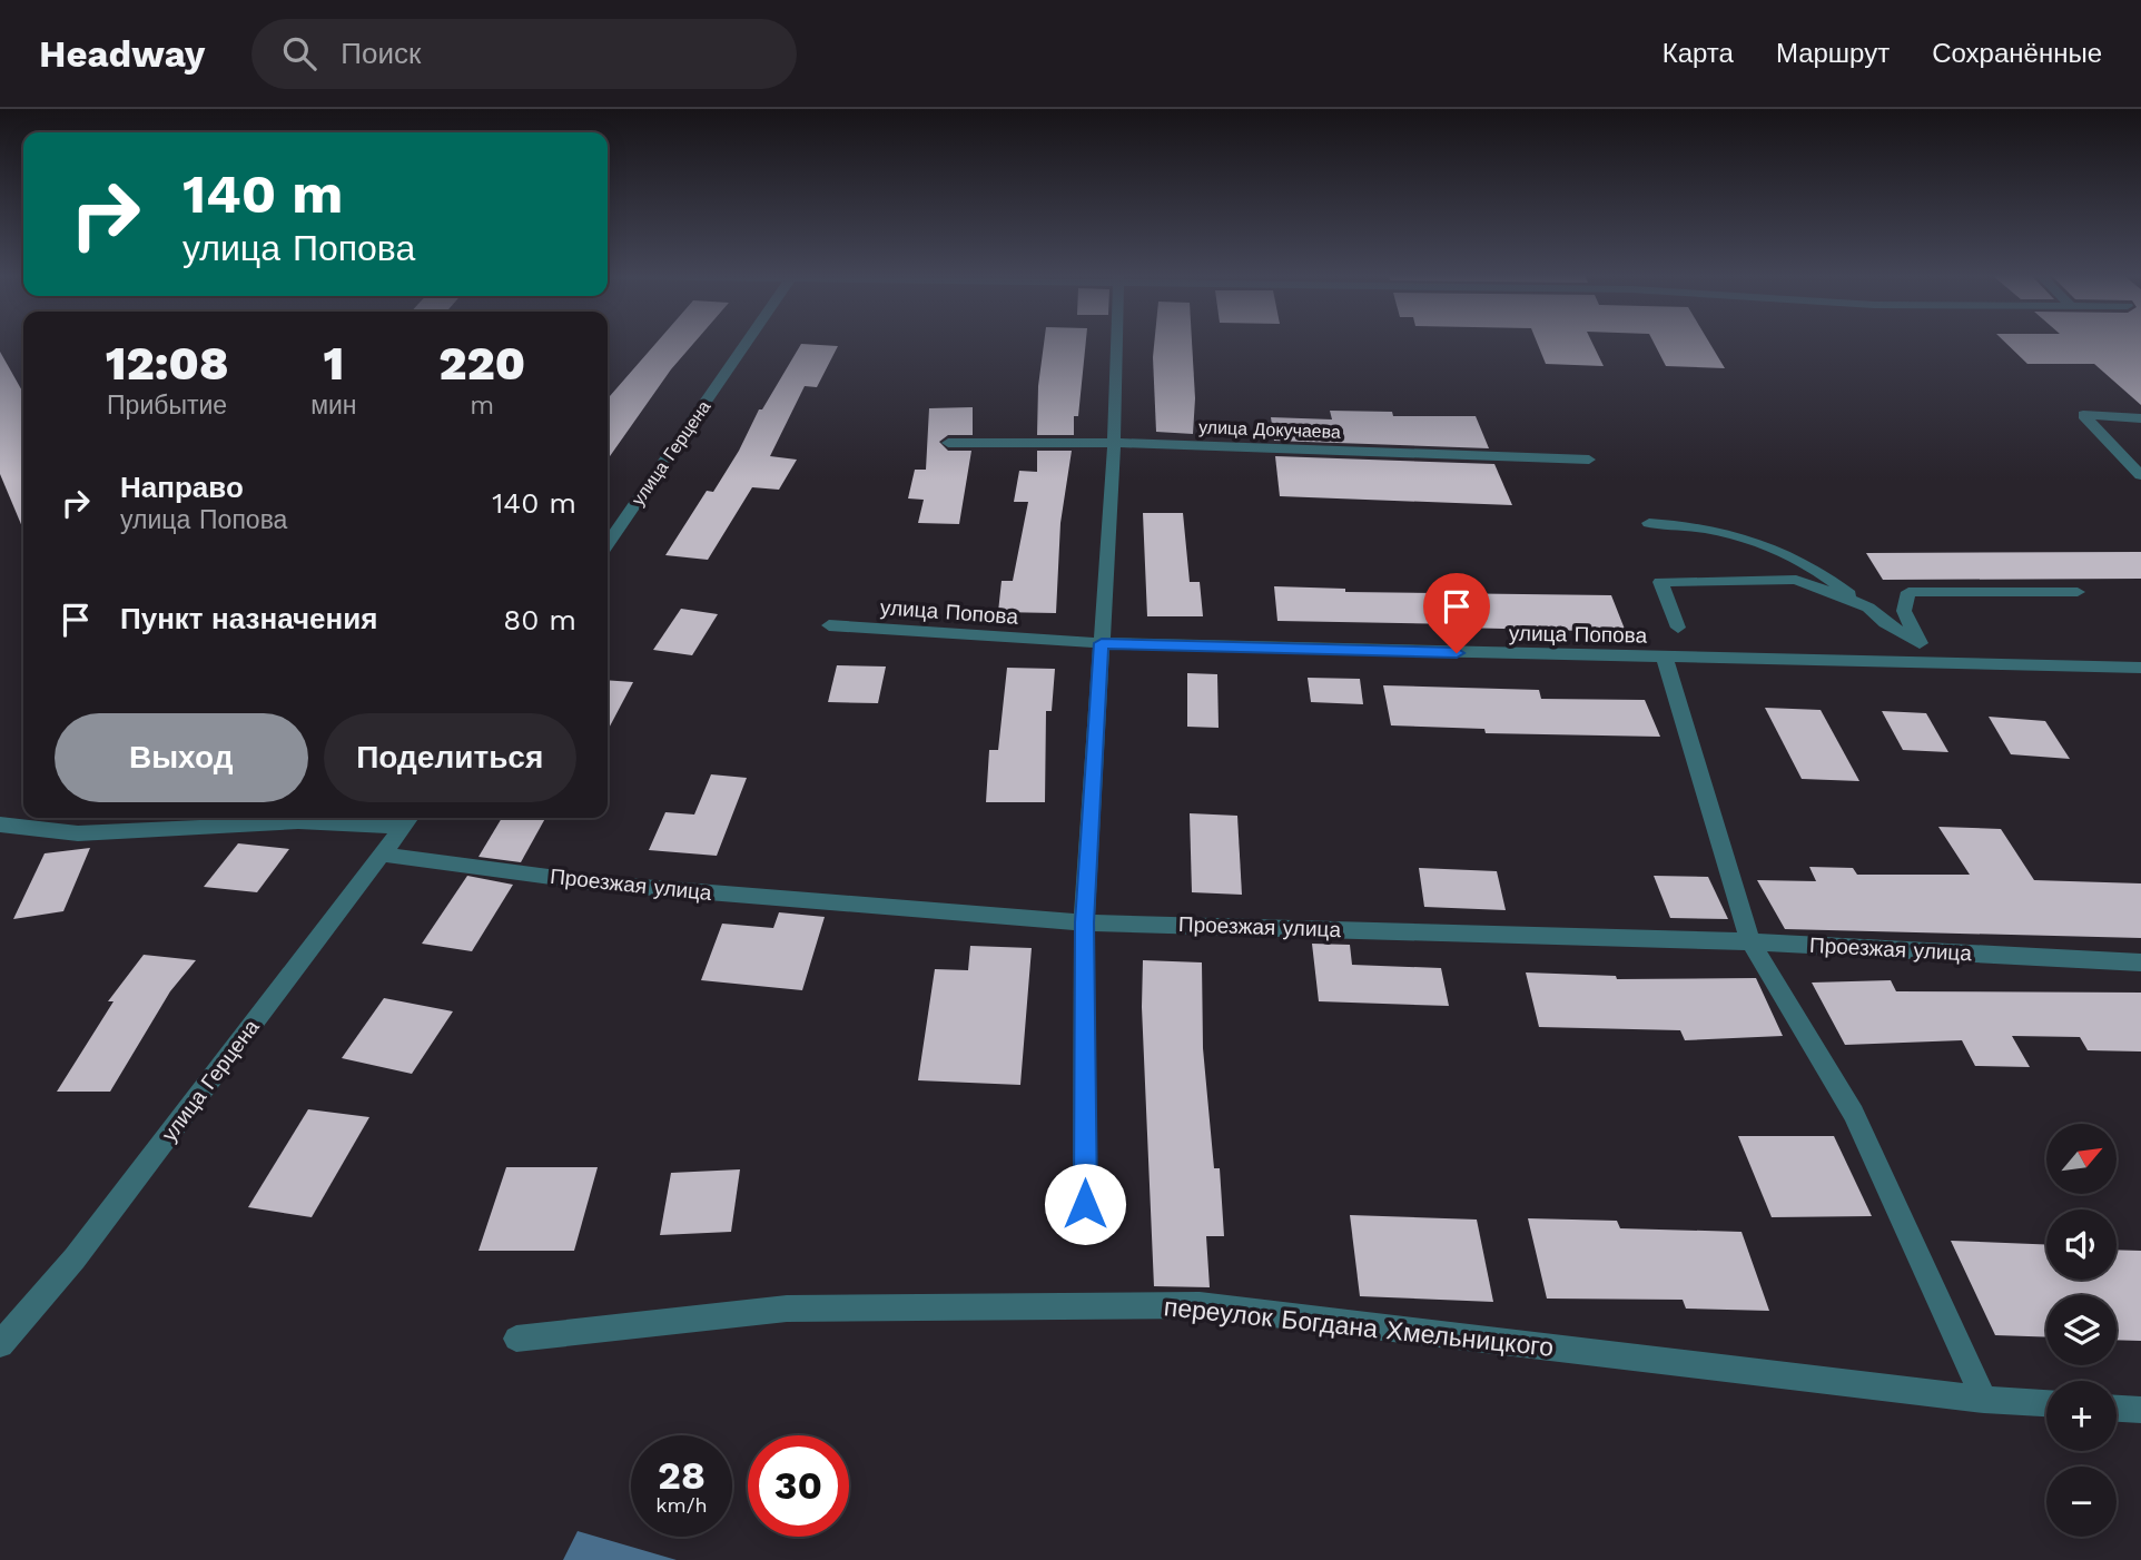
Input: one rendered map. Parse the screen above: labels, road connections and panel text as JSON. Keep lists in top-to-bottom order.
{
  "streets": {
    "street": [
      "улица Докучаева",
      "улица Герцена",
      "улица Попова",
      "Проезжая улица",
      "переулок Богдана Хмельницкого"
    ]
  },
  "crossings": [
    ["улица Герцена", "Проезжая улица"]
  ],
  "north": "top right",
  "page": {
    "header": "Headway",
    "search": "Поиск",
    "nav": ["Карта", "Маршрут", "Сохранённые"],
    "turn": ["140 m", "улица Попова"],
    "eta": [
      "12:08",
      "Прибытие",
      "1",
      "мин",
      "220",
      "m"
    ],
    "list": [
      {
        "name": "Направо",
        "note": "улица Попова",
        "value": "140 m"
      },
      {
        "name": "Пункт назначения",
        "value": "80 m"
      }
    ],
    "buttons": ["Выход", "Поделиться"],
    "map_buttons": ["+", "−"],
    "speed": "28 km/h",
    "limit": "30"
  }
}
